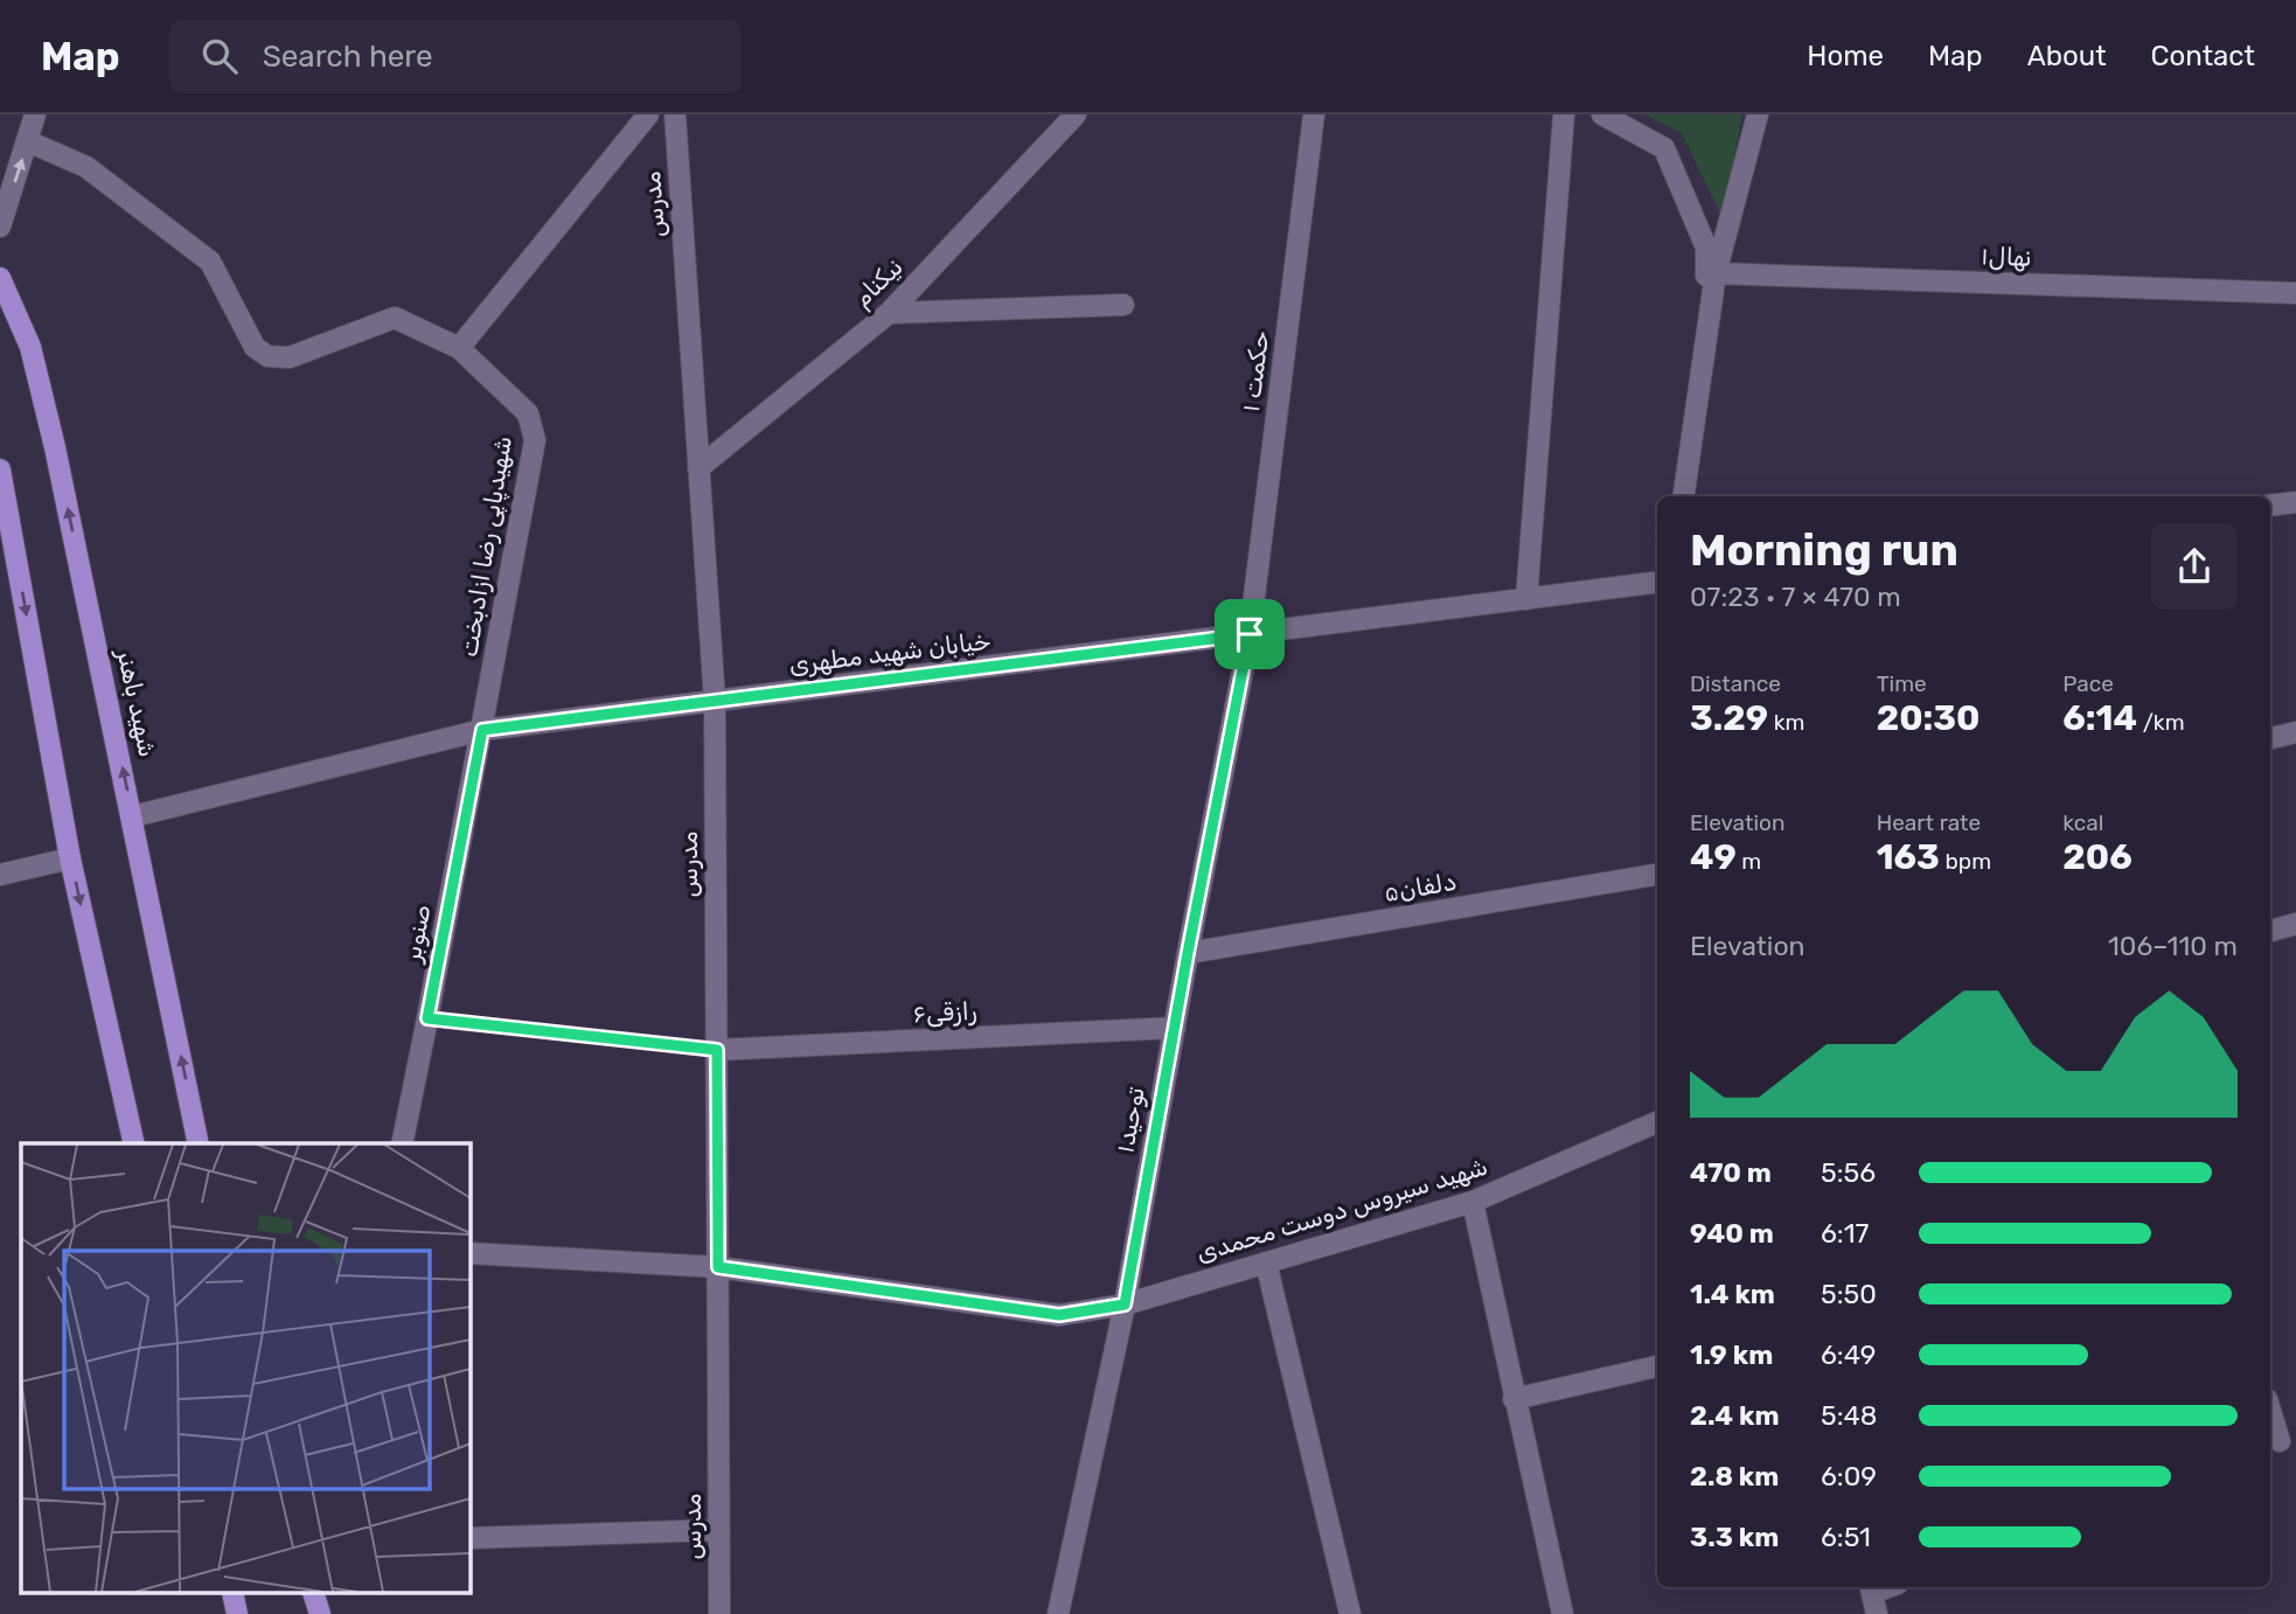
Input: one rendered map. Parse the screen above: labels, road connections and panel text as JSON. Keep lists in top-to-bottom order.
{
  "streets": {
    "main road": ["شهید باهنر"],
    "street": [
      "مدرس",
      "نهال۱",
      "نیکنام",
      "حکمت ۱",
      "شهیدپاپی رضا ازادبخت",
      "خیابان شهید مطهری",
      "دلفان۵",
      "صنوبر",
      "رازقی۶",
      "توحید۱",
      "شهید سیروس دوست محمدی"
    ]
  },
  "crossings": [
    ["مدرس", "نیکنام"],
    ["مدرس", "خیابان شهید مطهری"],
    ["مدرس", "رازقی۶"],
    ["مدرس", "شهید سیروس دوست محمدی"],
    ["حکمت ۱", "خیابان شهید مطهری"],
    ["حکمت ۱", "توحید۱"],
    ["شهیدپاپی رضا ازادبخت", "خیابان شهید مطهری"],
    ["شهیدپاپی رضا ازادبخت", "صنوبر"],
    ["خیابان شهید مطهری", "شهید باهنر"],
    ["خیابان شهید مطهری", "صنوبر"],
    ["خیابان شهید مطهری", "توحید۱"],
    ["دلفان۵", "توحید۱"],
    ["رازقی۶", "توحید۱"],
    ["توحید۱", "شهید سیروس دوست محمدی"]
  ],
  "page": {
    "header": "Map",
    "search": "Search here",
    "nav": [
      "Home",
      "Map",
      "About",
      "Contact"
    ],
    "heading": ["Morning run", "07:23 · 7 × 470 m"],
    "stats": [
      ["Distance", "3.29 km"],
      ["Time", "20:30"],
      ["Pace", "6:14 /km"],
      ["Elevation", "49 m"],
      ["Heart rate", "163 bpm"],
      ["kcal", "206"]
    ],
    "chart": ["Elevation", "106–110 m"],
    "list": [
      {
        "name": "470 m",
        "note": "5:56"
      },
      {
        "name": "940 m",
        "note": "6:17"
      },
      {
        "name": "1.4 km",
        "note": "5:50"
      },
      {
        "name": "1.9 km",
        "note": "6:49"
      },
      {
        "name": "2.4 km",
        "note": "5:48"
      },
      {
        "name": "2.8 km",
        "note": "6:09"
      },
      {
        "name": "3.3 km",
        "note": "6:51"
      }
    ]
  }
}
